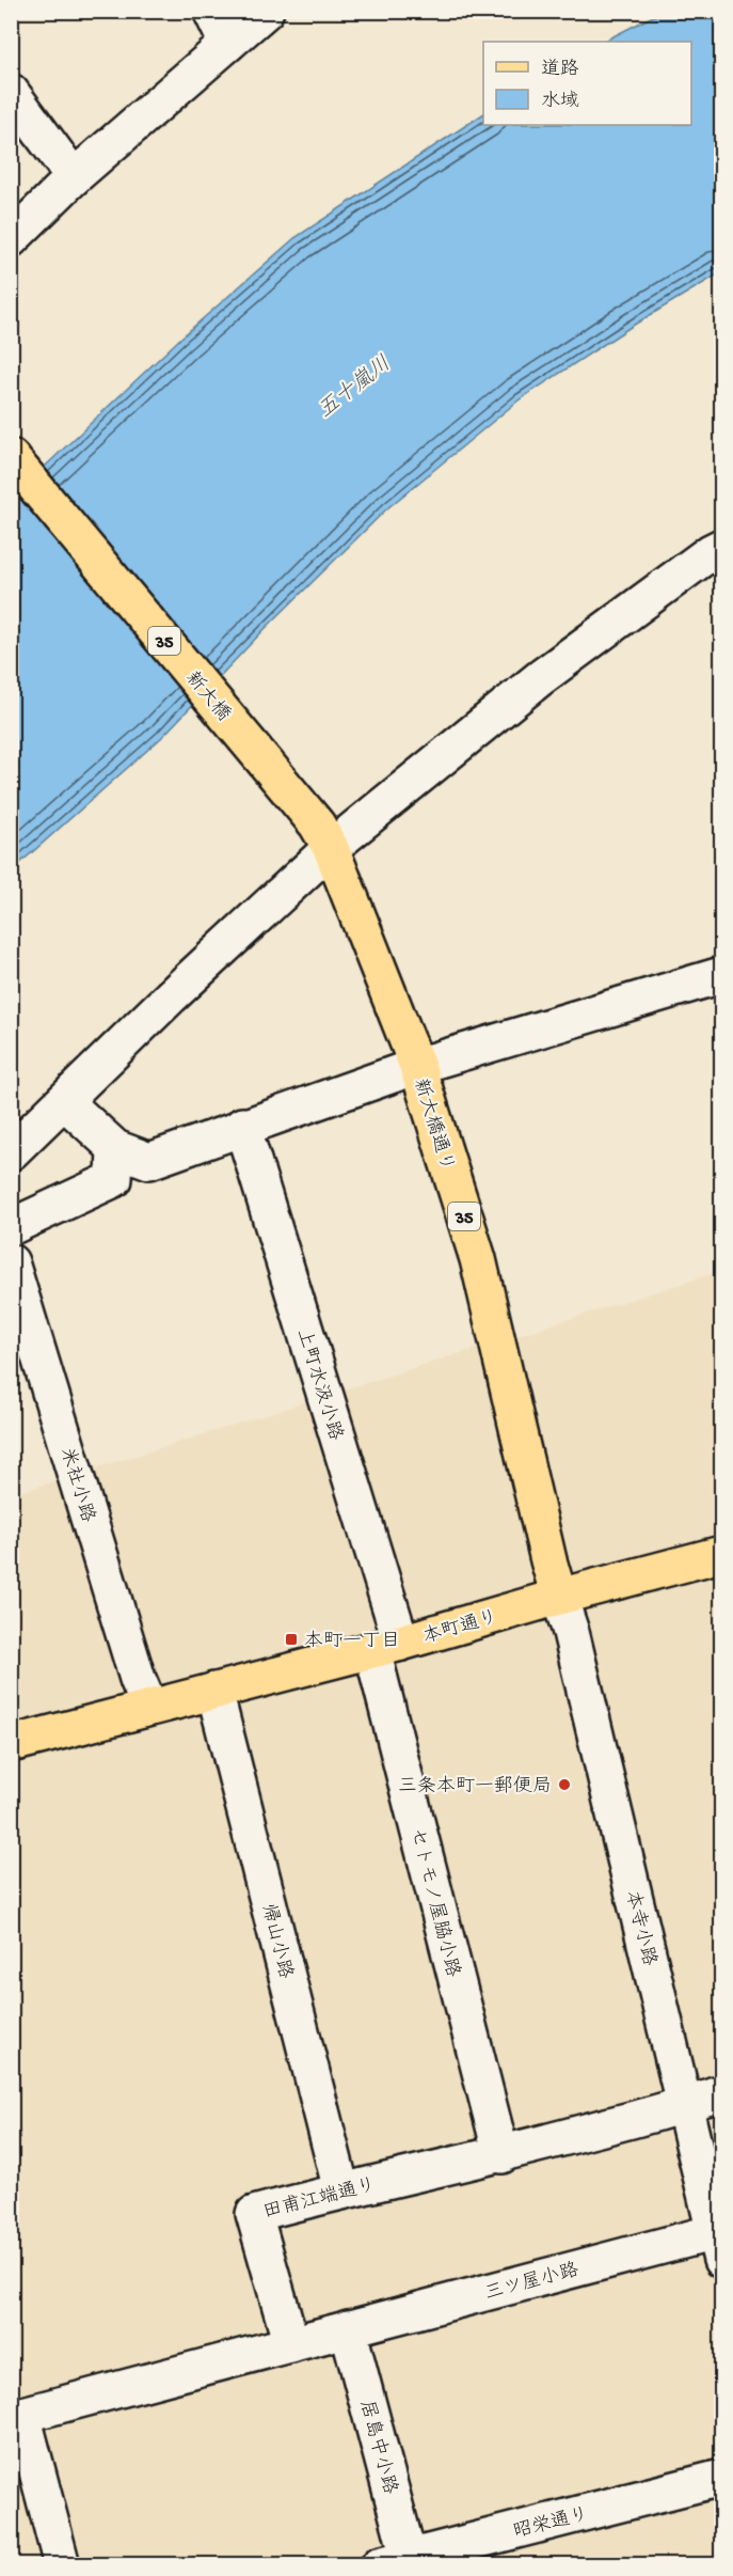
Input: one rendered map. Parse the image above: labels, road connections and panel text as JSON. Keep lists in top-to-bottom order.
{
  "streets": {
    "main road": [
      "35",
      "新大橋",
      "新大橋通り",
      "本町通り"
    ],
    "street": [
      "上町水汲小路",
      "米社小路",
      "セトモノ屋脇小路",
      "本寺小路",
      "帰山小路",
      "田甫江端通り",
      "三ツ屋小路",
      "居島中小路",
      "昭栄通り"
    ]
  },
  "crossings": [
    ["新大橋", "新大橋通り"],
    ["新大橋通り", "本町通り"],
    ["新大橋通り", "本寺小路"],
    ["上町水汲小路", "本町通り"],
    ["上町水汲小路", "セトモノ屋脇小路"],
    ["米社小路", "本町通り"],
    ["本町通り", "セトモノ屋脇小路"],
    ["本町通り", "本寺小路"],
    ["本町通り", "帰山小路"],
    ["セトモノ屋脇小路", "田甫江端通り"],
    ["本寺小路", "田甫江端通り"],
    ["本寺小路", "三ツ屋小路"],
    ["帰山小路", "田甫江端通り"],
    ["田甫江端通り", "三ツ屋小路"],
    ["三ツ屋小路", "居島中小路"],
    ["居島中小路", "昭栄通り"]
  ],
  "water": ["五十嵐川"],
  "places": {
    "transit": ["本町一丁目"],
    "other": ["三条本町一郵便局"]
  },
  "legend": ["道路", "水域"]
}
